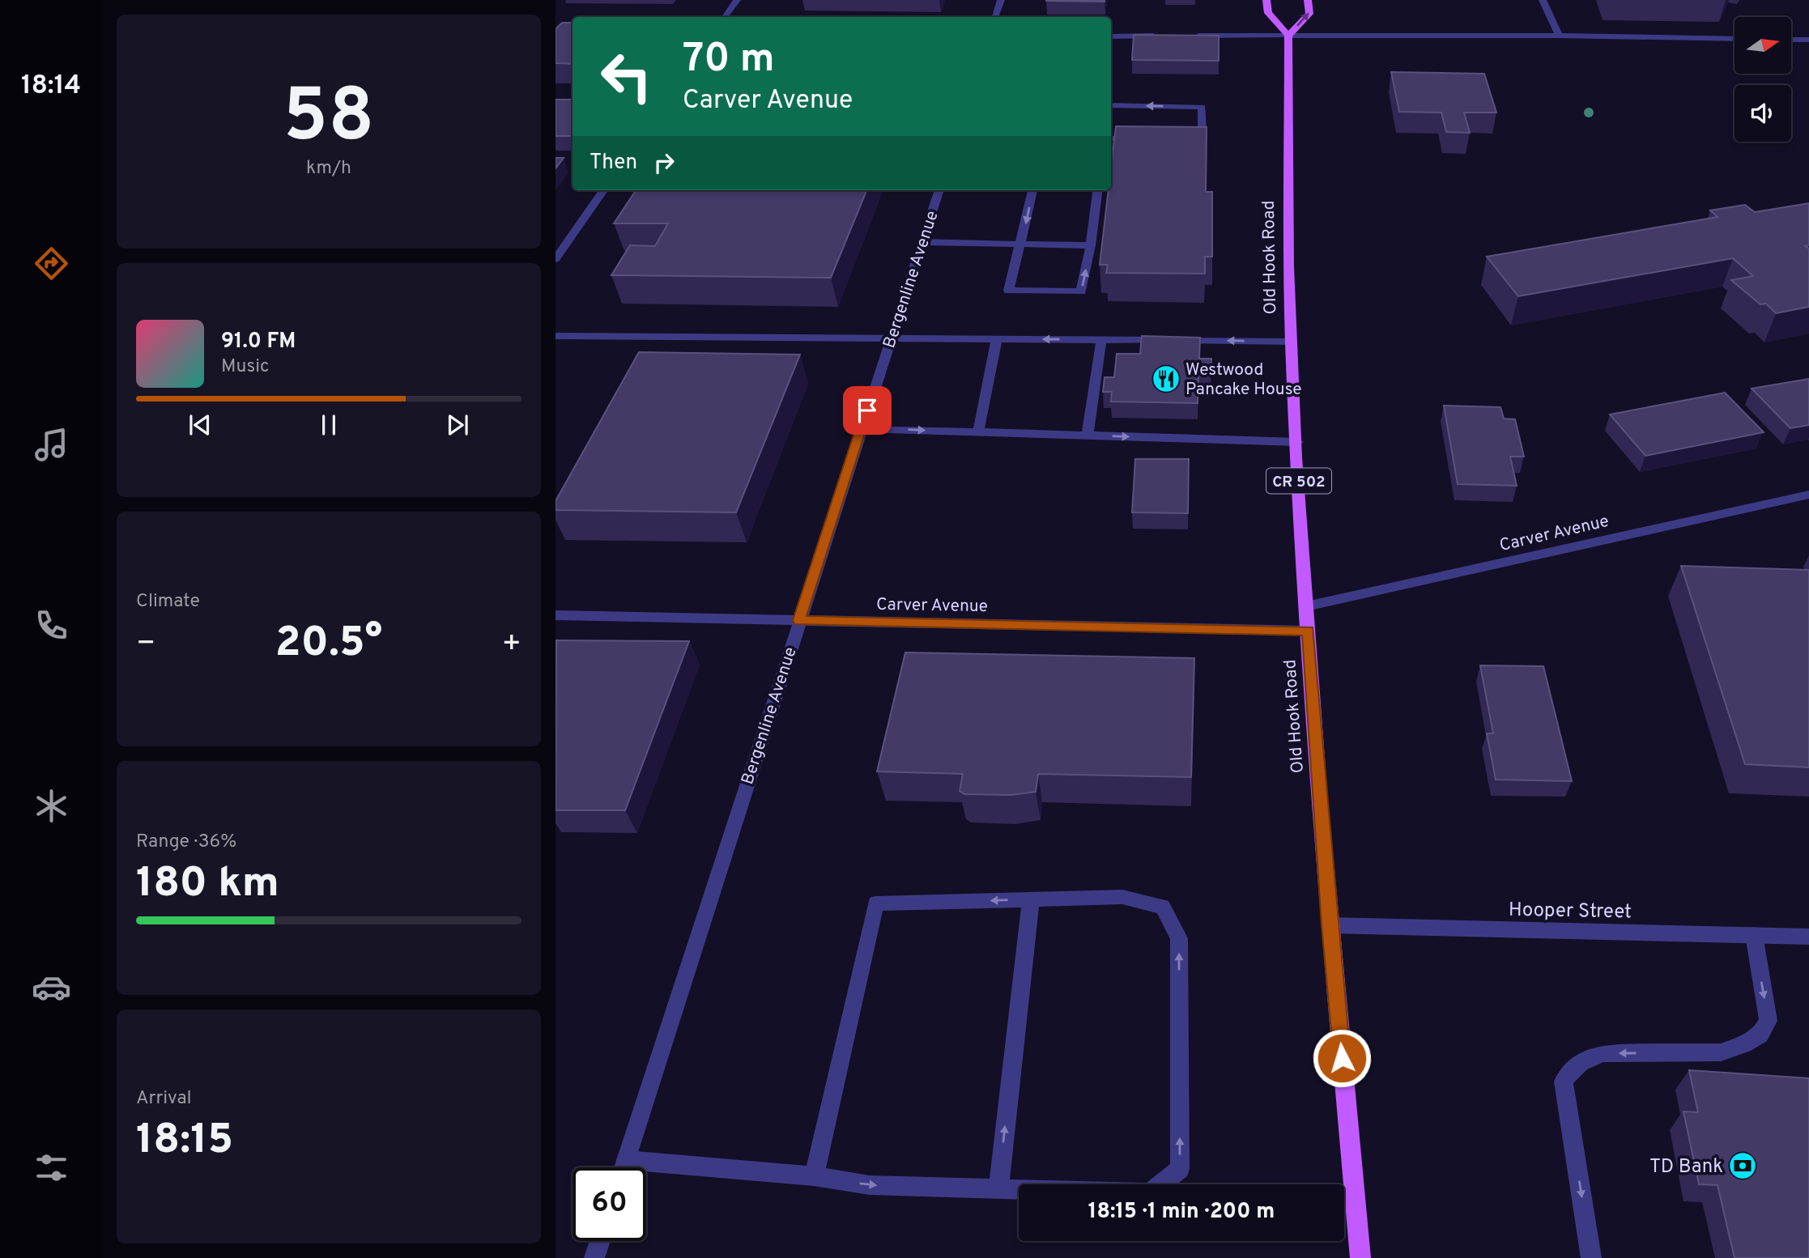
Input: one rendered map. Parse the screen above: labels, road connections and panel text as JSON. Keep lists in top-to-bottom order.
{
  "streets": {
    "main road": ["Old Hook Road", "CR 502"],
    "street": ["Bergenline Avenue", "Carver Avenue", "Hooper Street"]
  },
  "crossings": [
    ["Old Hook Road", "Carver Avenue"],
    ["Old Hook Road", "Hooper Street"],
    ["Bergenline Avenue", "Carver Avenue"]
  ],
  "places": {
    "restaurant": ["Westwood Pancake House"],
    "bank": ["TD Bank"]
  },
  "north": "right",
  "page": {
    "tabs": "18:14",
    "tile": [
      ["58", "km/h"],
      "Climate",
      ["Range · 36%", "180 km"],
      ["Arrival", "18:15"]
    ],
    "turn": ["70 m", "Carver Avenue"],
    "then": "Then",
    "song": ["91.0 FM", "Music"],
    "heat": ["−", "20.5°", "+"],
    "limit": "60",
    "trip": "18:15 · 1 min · 200 m"
  }
}
